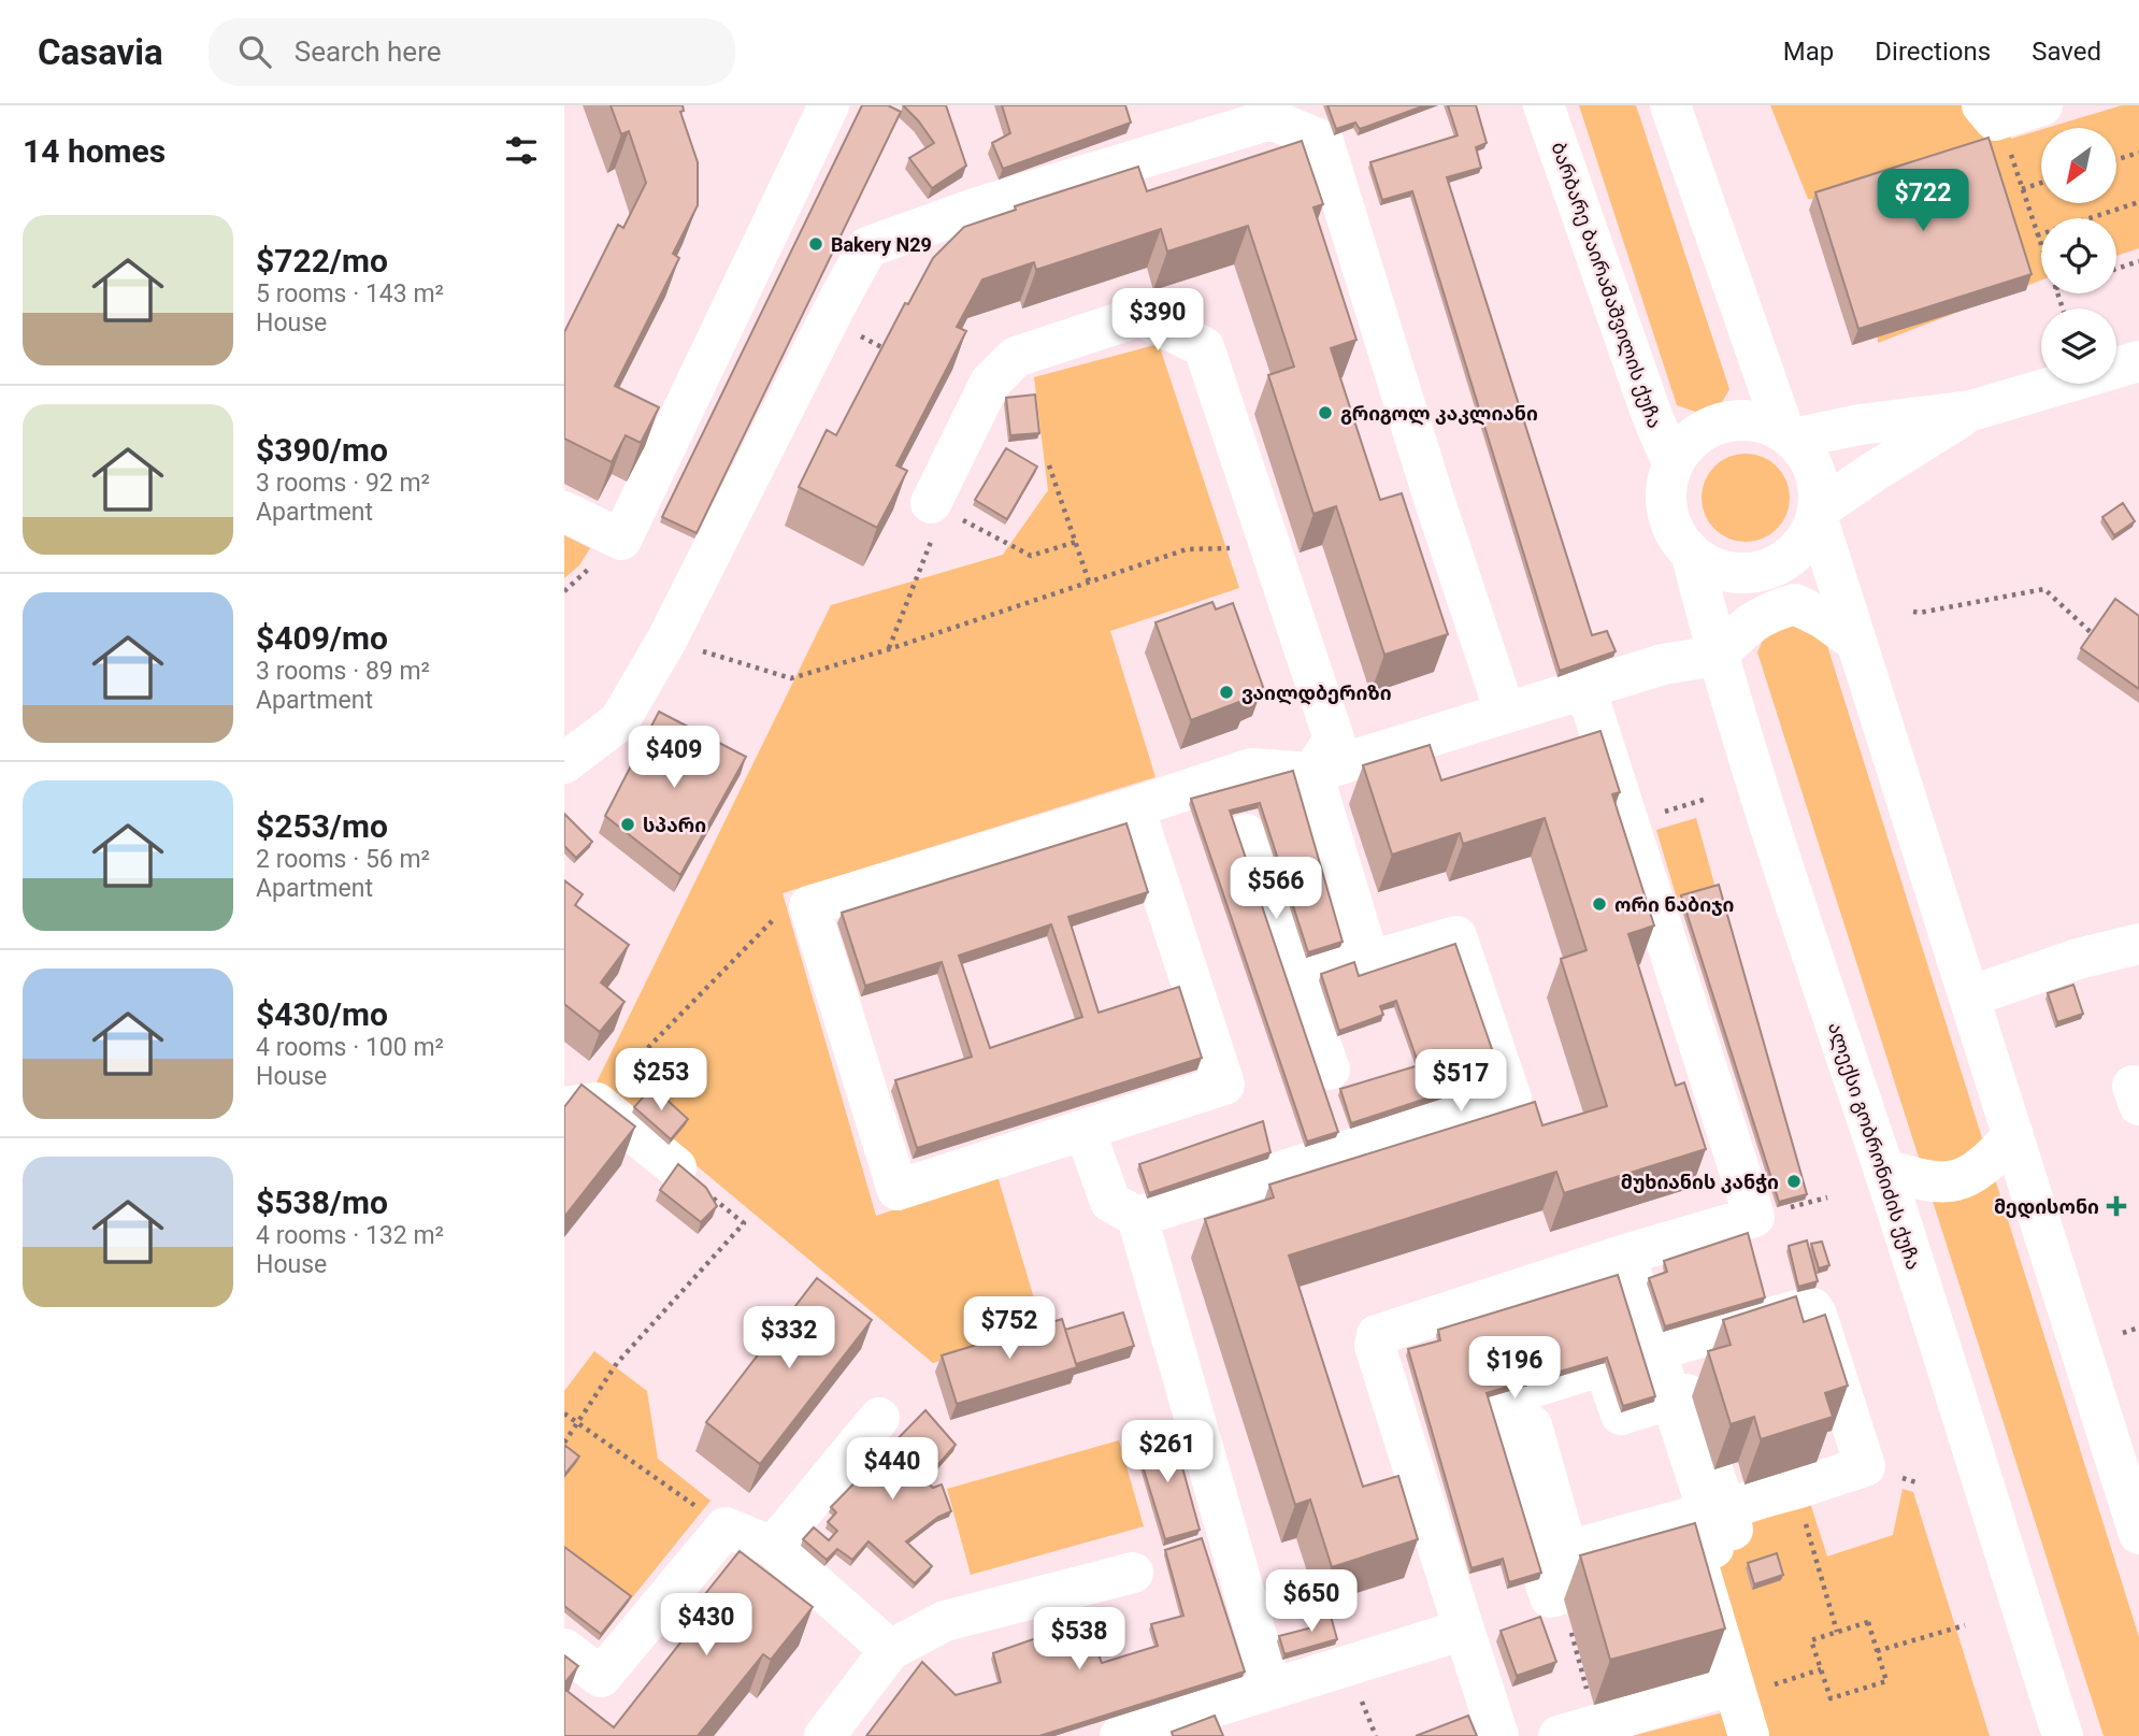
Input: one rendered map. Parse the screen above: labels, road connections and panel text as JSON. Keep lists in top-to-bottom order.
{
  "streets": {
    "main road": ["ბარბარე ბაირამაშვილის ქუჩა", "ალექსი გობრონიძის ქუჩა"]
  },
  "crossings": [
    ["ბარბარე ბაირამაშვილის ქუჩა", "ალექსი გობრონიძის ქუჩა"]
  ],
  "places": {
    "other": [
      "Bakery N29",
      "გრიგოლ კაკლიანი",
      "ვაილდბერიზი",
      "სპარი",
      "ორი ნაბიჯი",
      "მუხიანის კანჭი"
    ],
    "health": ["მედისონი"]
  },
  "north": "bottom left",
  "page": {
    "header": "Casavia",
    "search": "Search here",
    "nav": ["Map", "Directions", "Saved"],
    "heading": "14 homes",
    "price": [
      "$722",
      "$390",
      "$409",
      "$566",
      "$253",
      "$517",
      "$752",
      "$332",
      "$196",
      "$261",
      "$440",
      "$650",
      "$430",
      "$538"
    ],
    "list": [
      {
        "name": "$722/mo",
        "note": "5 rooms · 143 m² · House"
      },
      {
        "name": "$390/mo",
        "note": "3 rooms · 92 m² · Apartment"
      },
      {
        "name": "$409/mo",
        "note": "3 rooms · 89 m² · Apartment"
      },
      {
        "name": "$253/mo",
        "note": "2 rooms · 56 m² · Apartment"
      },
      {
        "name": "$430/mo",
        "note": "4 rooms · 100 m² · House"
      },
      {
        "name": "$538/mo",
        "note": "4 rooms · 132 m² · House"
      }
    ]
  }
}
